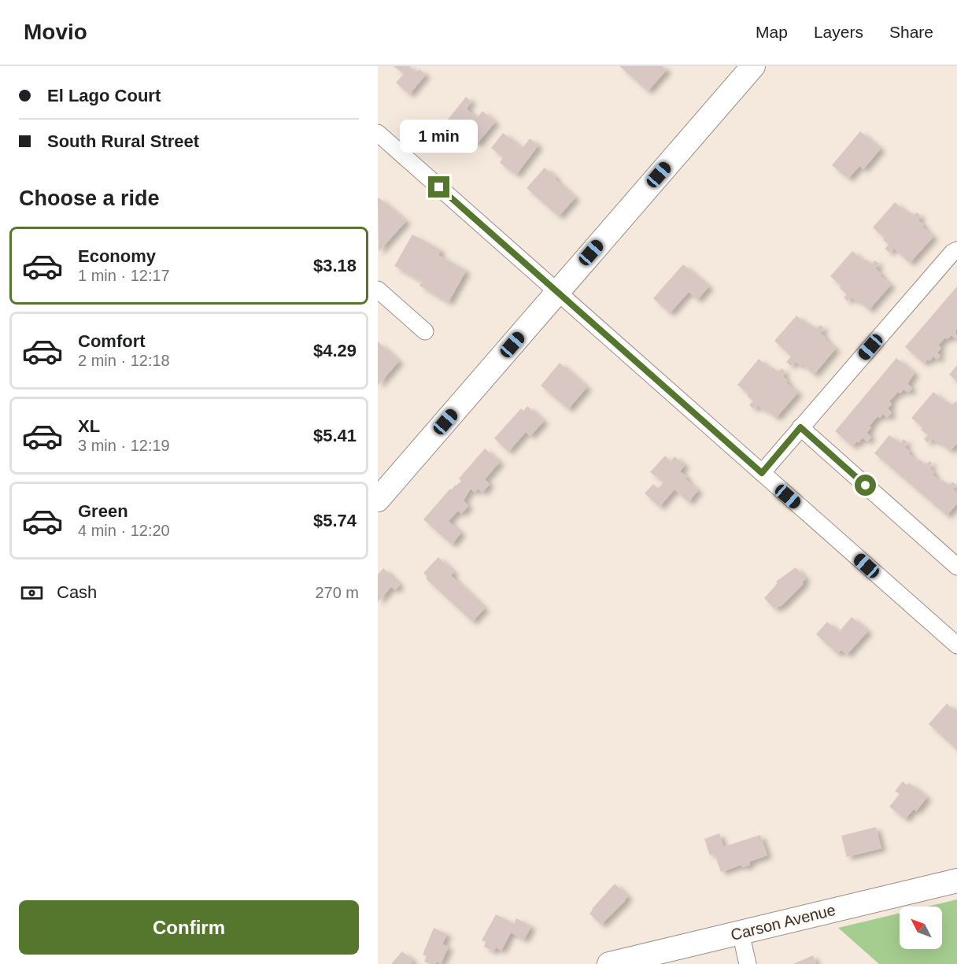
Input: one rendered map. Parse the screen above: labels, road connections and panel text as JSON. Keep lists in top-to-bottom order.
{
  "streets": {
    "main road": ["Carson Avenue"]
  },
  "north": "top left",
  "page": {
    "header": "Movio",
    "nav": ["Map", "Layers", "Share"],
    "banner": ["El Lago Court", "South Rural Street"],
    "bubble": "1 min",
    "heading": "Choose a ride",
    "list": [
      {
        "name": "Economy",
        "note": "1 min · 12:17",
        "value": "$3.18"
      },
      {
        "name": "Comfort",
        "note": "2 min · 12:18",
        "value": "$4.29"
      },
      {
        "name": "XL",
        "note": "3 min · 12:19",
        "value": "$5.41"
      },
      {
        "name": "Green",
        "note": "4 min · 12:20",
        "value": "$5.74"
      }
    ],
    "pay": ["Cash", "270 m"],
    "buttons": "Confirm"
  }
}
